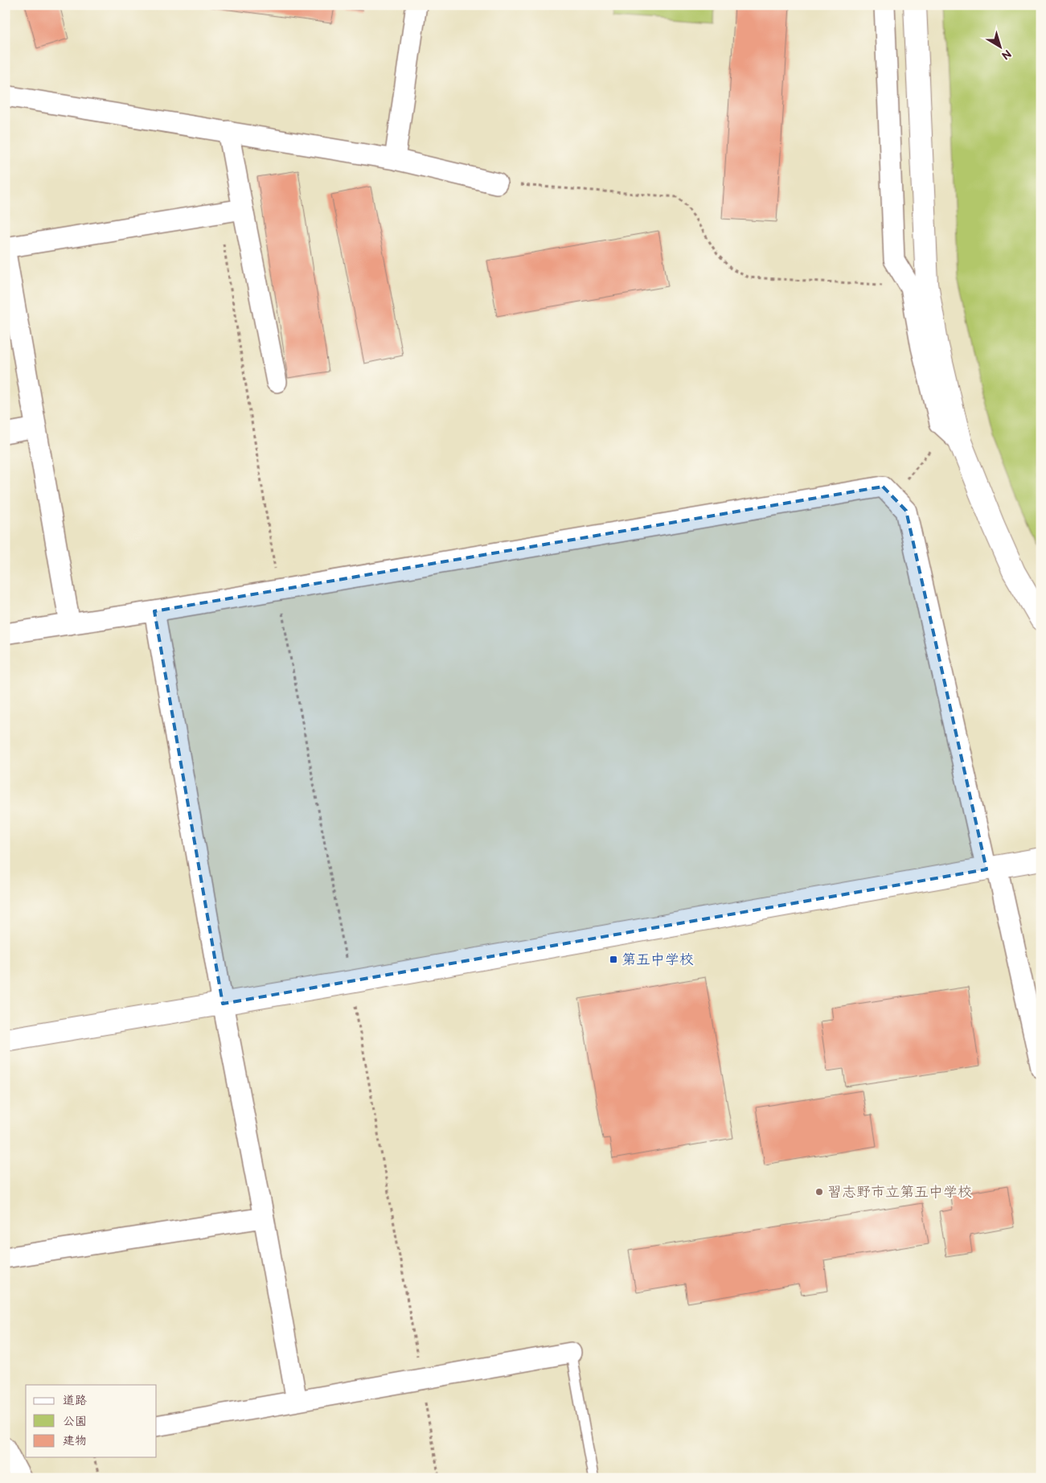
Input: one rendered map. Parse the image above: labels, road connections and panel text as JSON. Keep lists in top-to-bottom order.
{
  "places": {
    "transit": ["第五中学校"],
    "other": ["習志野市立第五中学校"]
  },
  "legend": ["道路", "公園", "建物"],
  "north": "bottom right"
}
